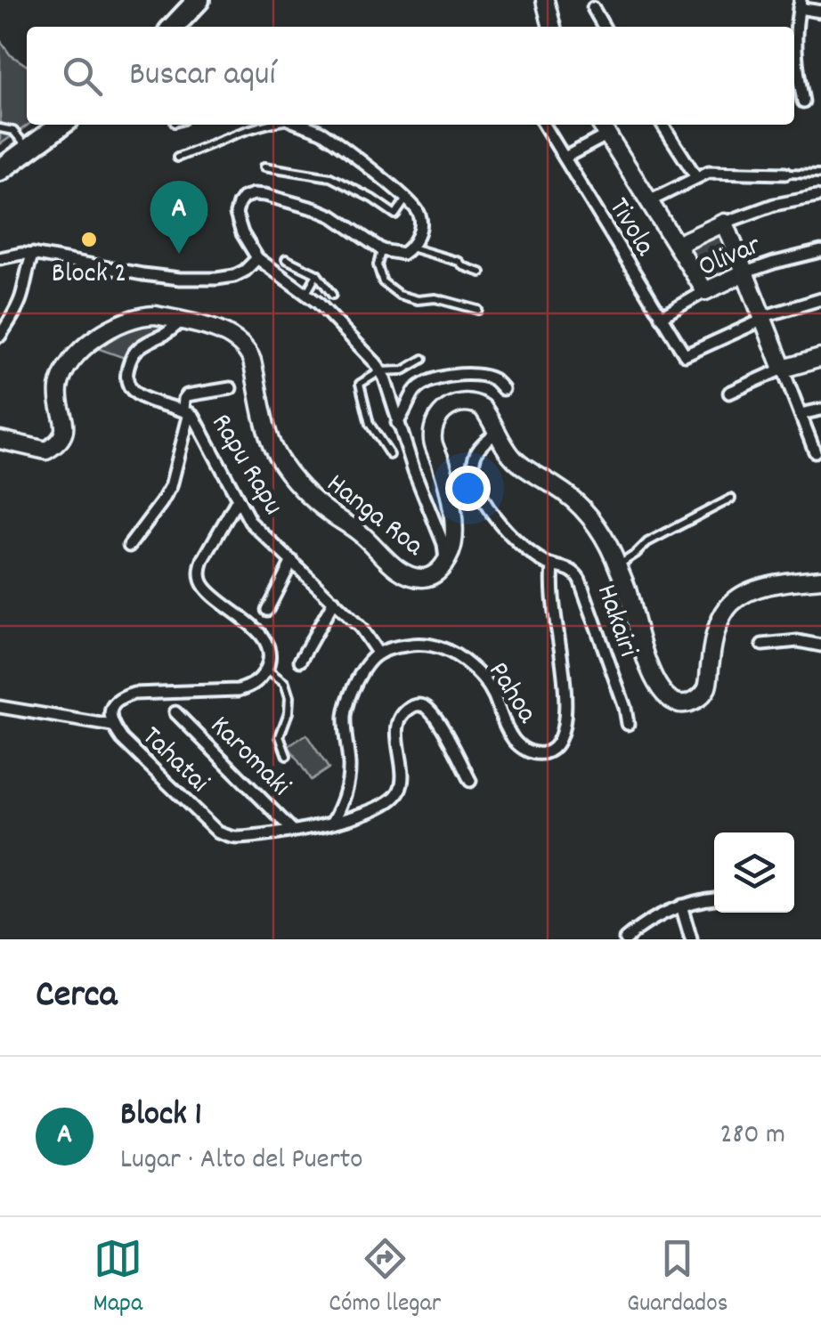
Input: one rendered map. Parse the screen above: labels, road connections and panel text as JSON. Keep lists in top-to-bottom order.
{
  "streets": {
    "street": [
      "Tivola",
      "Olivar",
      "Rapu Rapu",
      "Hanga Roa",
      "Hakairi",
      "Pahoa",
      "Karomaki",
      "Tahatai"
    ]
  },
  "crossings": [
    ["Tivola", "Olivar"],
    ["Rapu Rapu", "Hanga Roa"],
    ["Rapu Rapu", "Pahoa"],
    ["Hanga Roa", "Hakairi"],
    ["Hakairi", "Pahoa"],
    ["Karomaki", "Tahatai"]
  ],
  "places": ["Block 2"],
  "page": {
    "search": "Buscar aquí",
    "pins": "A",
    "heading": "Cerca",
    "list": [
      {
        "mark": "A",
        "name": "Block 1",
        "note": "Lugar · Alto del Puerto",
        "value": "280 m"
      }
    ],
    "nav": ["Mapa", "Cómo llegar", "Guardados"]
  }
}
